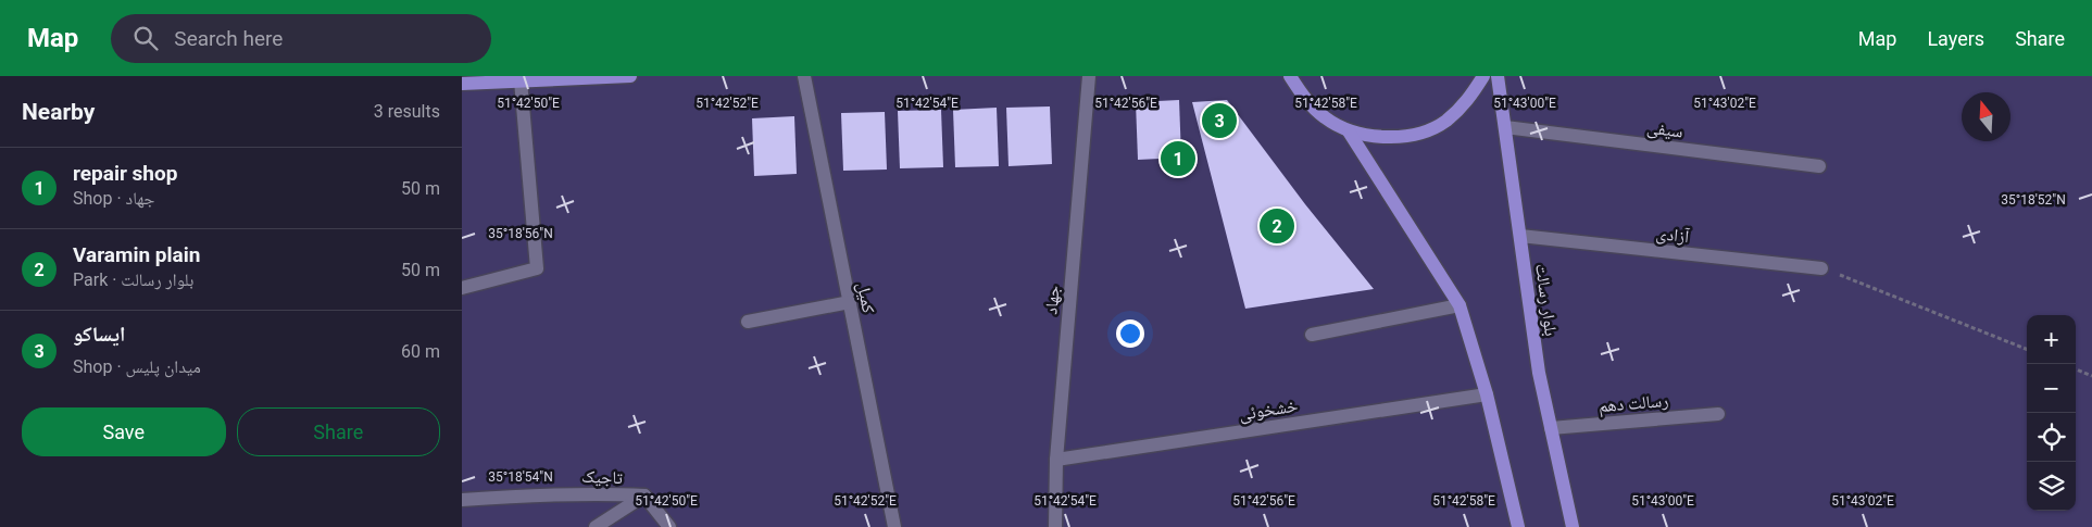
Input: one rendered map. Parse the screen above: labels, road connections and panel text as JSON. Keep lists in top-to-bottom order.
{
  "streets": {
    "main road": ["بلوار رسالت"],
    "street": [
      "سیفی",
      "آزادی",
      "کمیل",
      "جهاد",
      "رسالت دهم",
      "خشخوئی",
      "تاجیک"
    ]
  },
  "crossings": [
    ["سیفی", "بلوار رسالت"],
    ["آزادی", "بلوار رسالت"],
    ["جهاد", "خشخوئی"],
    ["بلوار رسالت", "رسالت دهم"]
  ],
  "north": "top",
  "page": {
    "header": "Map",
    "search": "Search here",
    "nav": ["Map", "Layers", "Share"],
    "heading": ["Nearby", "3 results"],
    "pins": ["3", "1", "2"],
    "list": [
      {
        "mark": "1",
        "name": "repair shop",
        "note": "Shop · جهاد",
        "value": "50 m"
      },
      {
        "mark": "2",
        "name": "Varamin plain",
        "note": "Park · بلوار رسالت",
        "value": "50 m"
      },
      {
        "mark": "3",
        "name": "ایساکو",
        "note": "Shop · میدان پلیس",
        "value": "60 m"
      }
    ],
    "map_buttons": ["+", "−"],
    "buttons": ["Save", "Share"]
  },
  "coordinates": [
    "51°42'50\"E",
    "51°42'52\"E",
    "51°42'54\"E",
    "51°42'56\"E",
    "51°42'58\"E",
    "51°43'00\"E",
    "51°43'02\"E",
    "35°18'52\"N",
    "35°18'56\"N",
    "35°18'54\"N"
  ]
}
